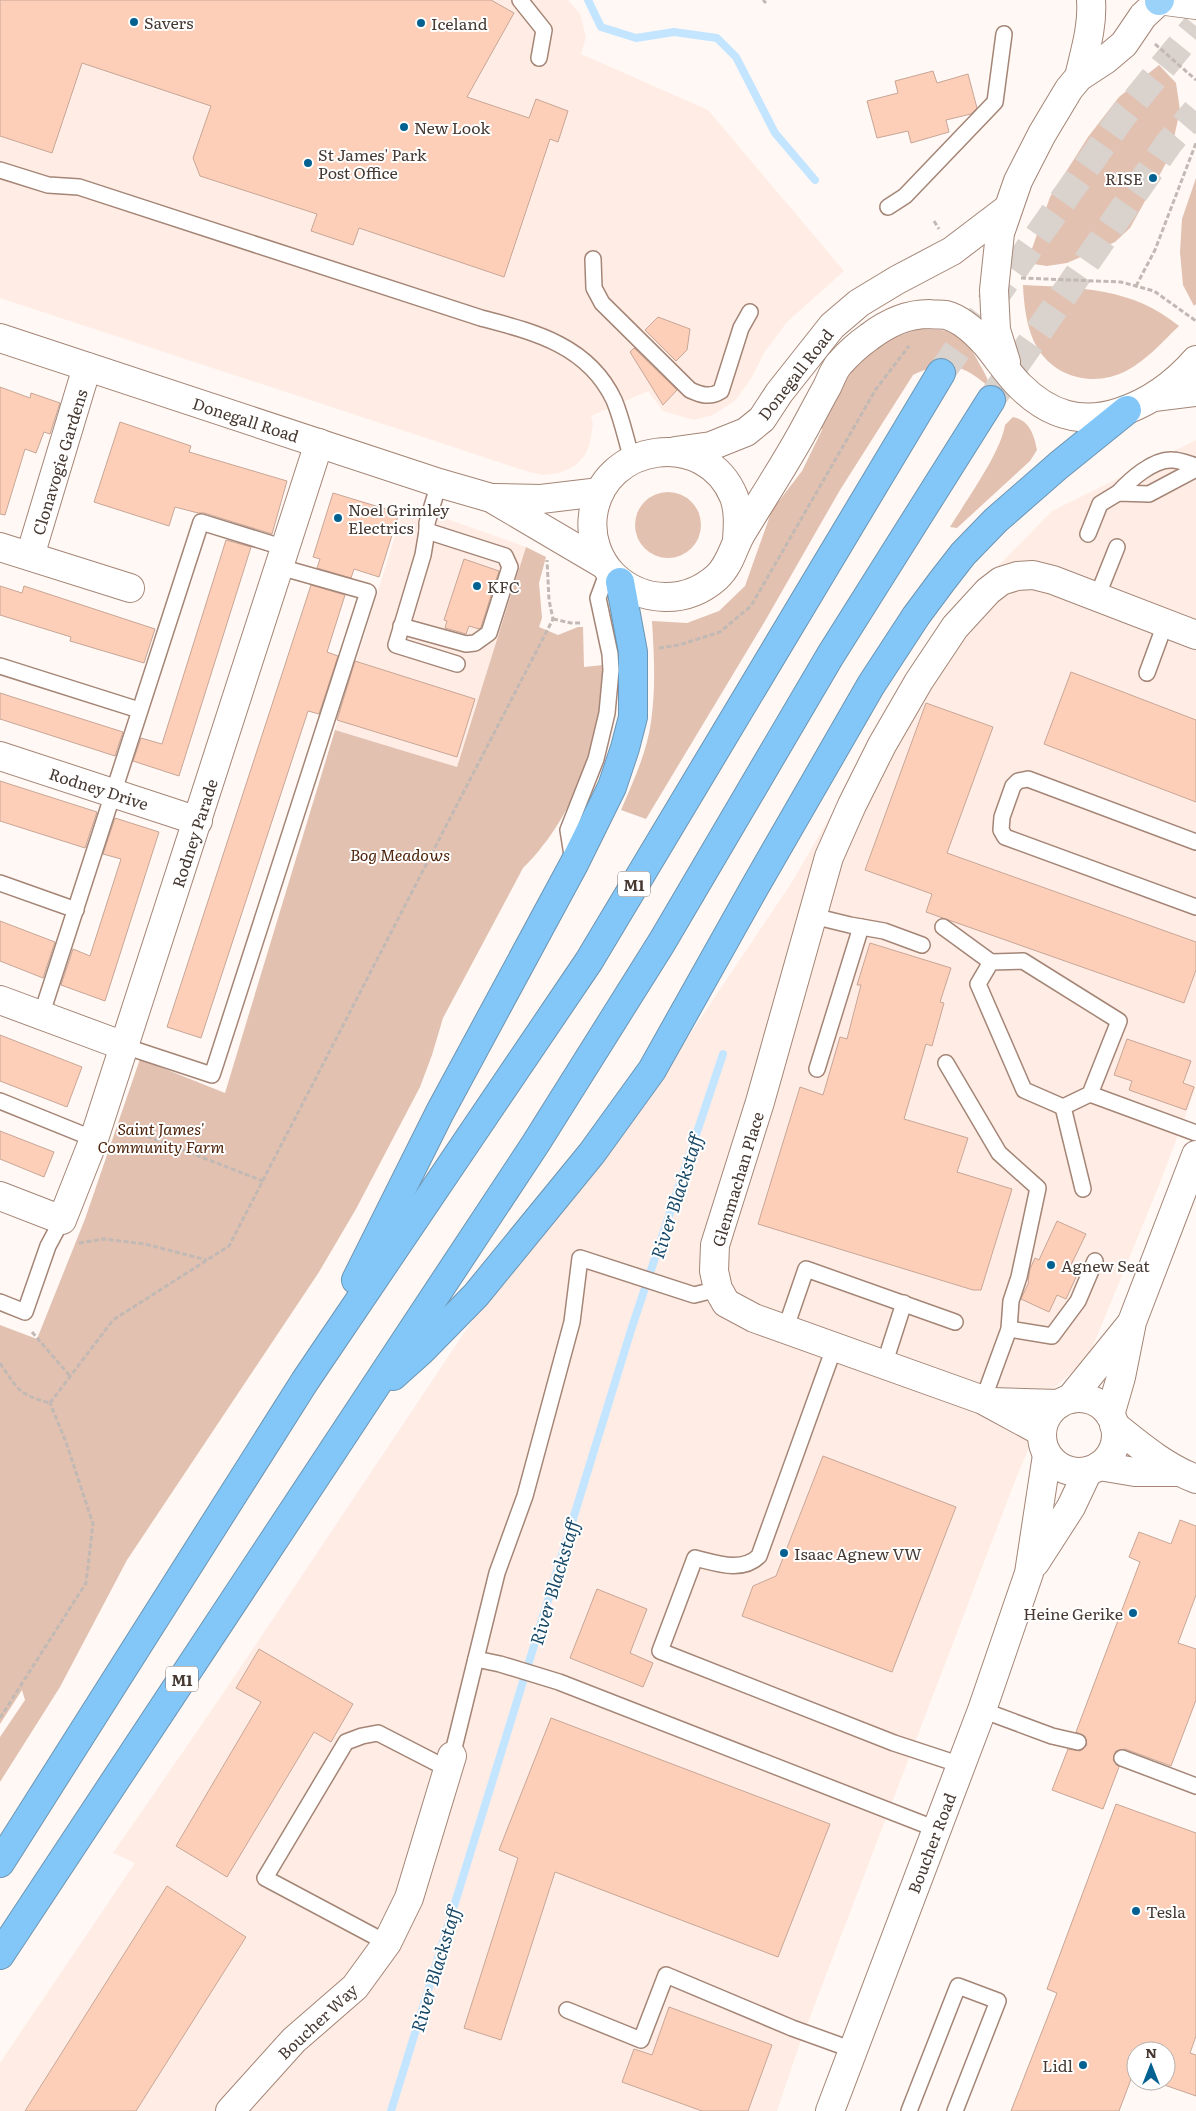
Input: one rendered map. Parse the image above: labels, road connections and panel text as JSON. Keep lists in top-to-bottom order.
{
  "streets": {
    "highway": ["M1"],
    "street": [
      "Donegall Road",
      "Clonavogie Gardens",
      "Rodney Drive",
      "Rodney Parade",
      "Glenmachan Place",
      "Boucher Road",
      "Boucher Way"
    ]
  },
  "crossings": [
    ["Donegall Road", "Clonavogie Gardens"],
    ["Donegall Road", "Rodney Parade"],
    ["Rodney Drive", "Rodney Parade"]
  ],
  "water": ["River Blackstaff"],
  "parks": ["Bog Meadows", "Saint James' Community Farm"],
  "places": [
    "Savers",
    "Iceland",
    "New Look",
    "St James' Park Post Office",
    "RISE",
    "Noel Grimley Electrics",
    "KFC",
    "Agnew Seat",
    "Isaac Agnew VW",
    "Heine Gerike",
    "Tesla",
    "Lidl"
  ],
  "north": "top"
}
